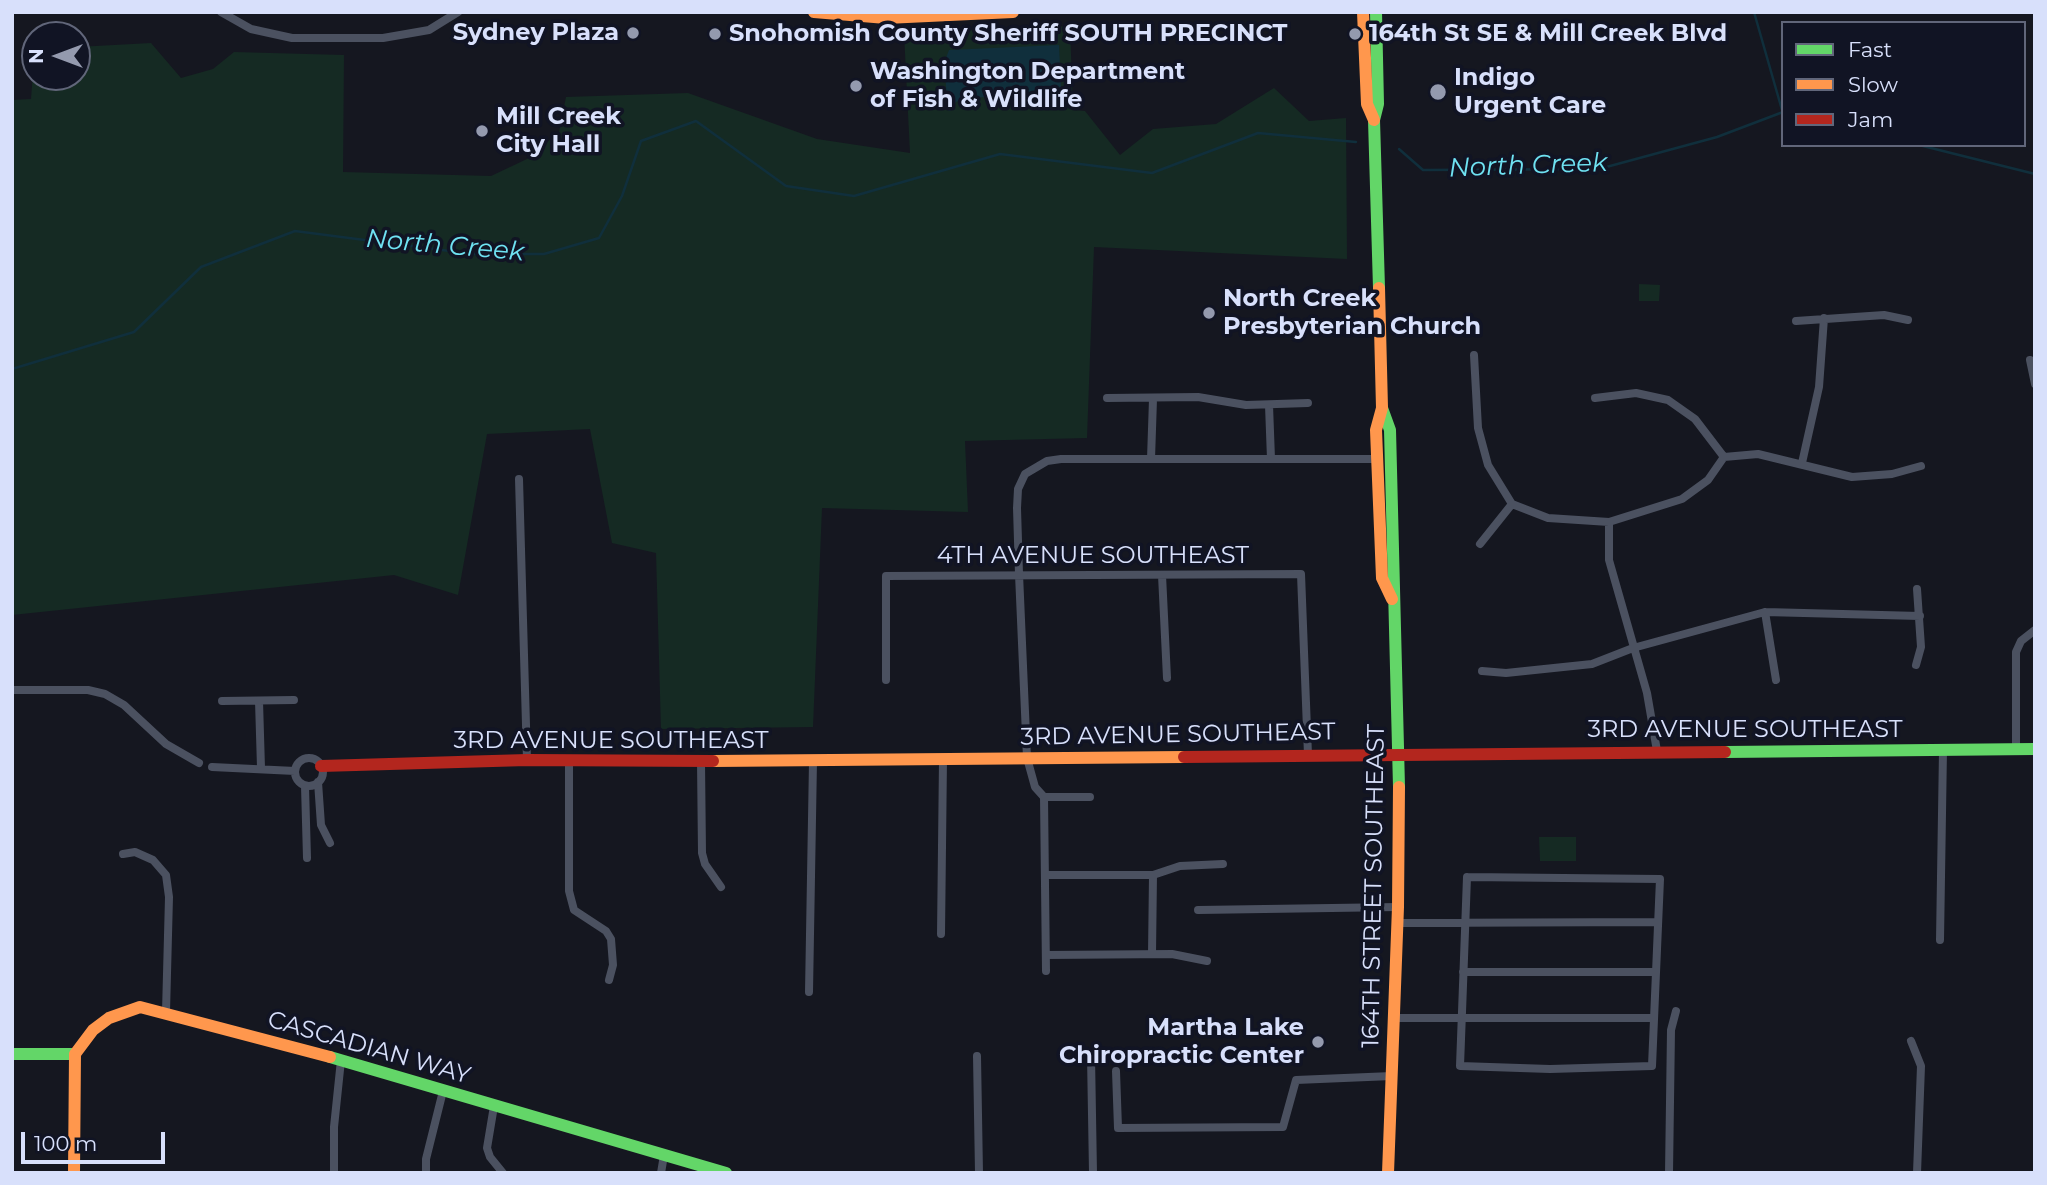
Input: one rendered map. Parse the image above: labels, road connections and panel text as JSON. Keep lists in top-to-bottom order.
{
  "streets": {
    "street": [
      "4TH AVENUE SOUTHEAST",
      "3RD AVENUE SOUTHEAST",
      "164TH STREET SOUTHEAST",
      "CASCADIAN WAY"
    ]
  },
  "crossings": [
    ["4TH AVENUE SOUTHEAST", "3RD AVENUE SOUTHEAST"],
    ["3RD AVENUE SOUTHEAST", "164TH STREET SOUTHEAST"]
  ],
  "water": ["North Creek"],
  "places": [
    "Sydney Plaza",
    "Snohomish County Sheriff SOUTH PRECINCT",
    "164th St SE & Mill Creek Blvd",
    "Washington Department of Fish & Wildlife",
    "Indigo Urgent Care",
    "Mill Creek City Hall",
    "North Creek Presbyterian Church",
    "Martha Lake Chiropractic Center"
  ],
  "legend": ["Fast", "Slow", "Jam"],
  "scale_bar": "100 m",
  "north": "left"
}
